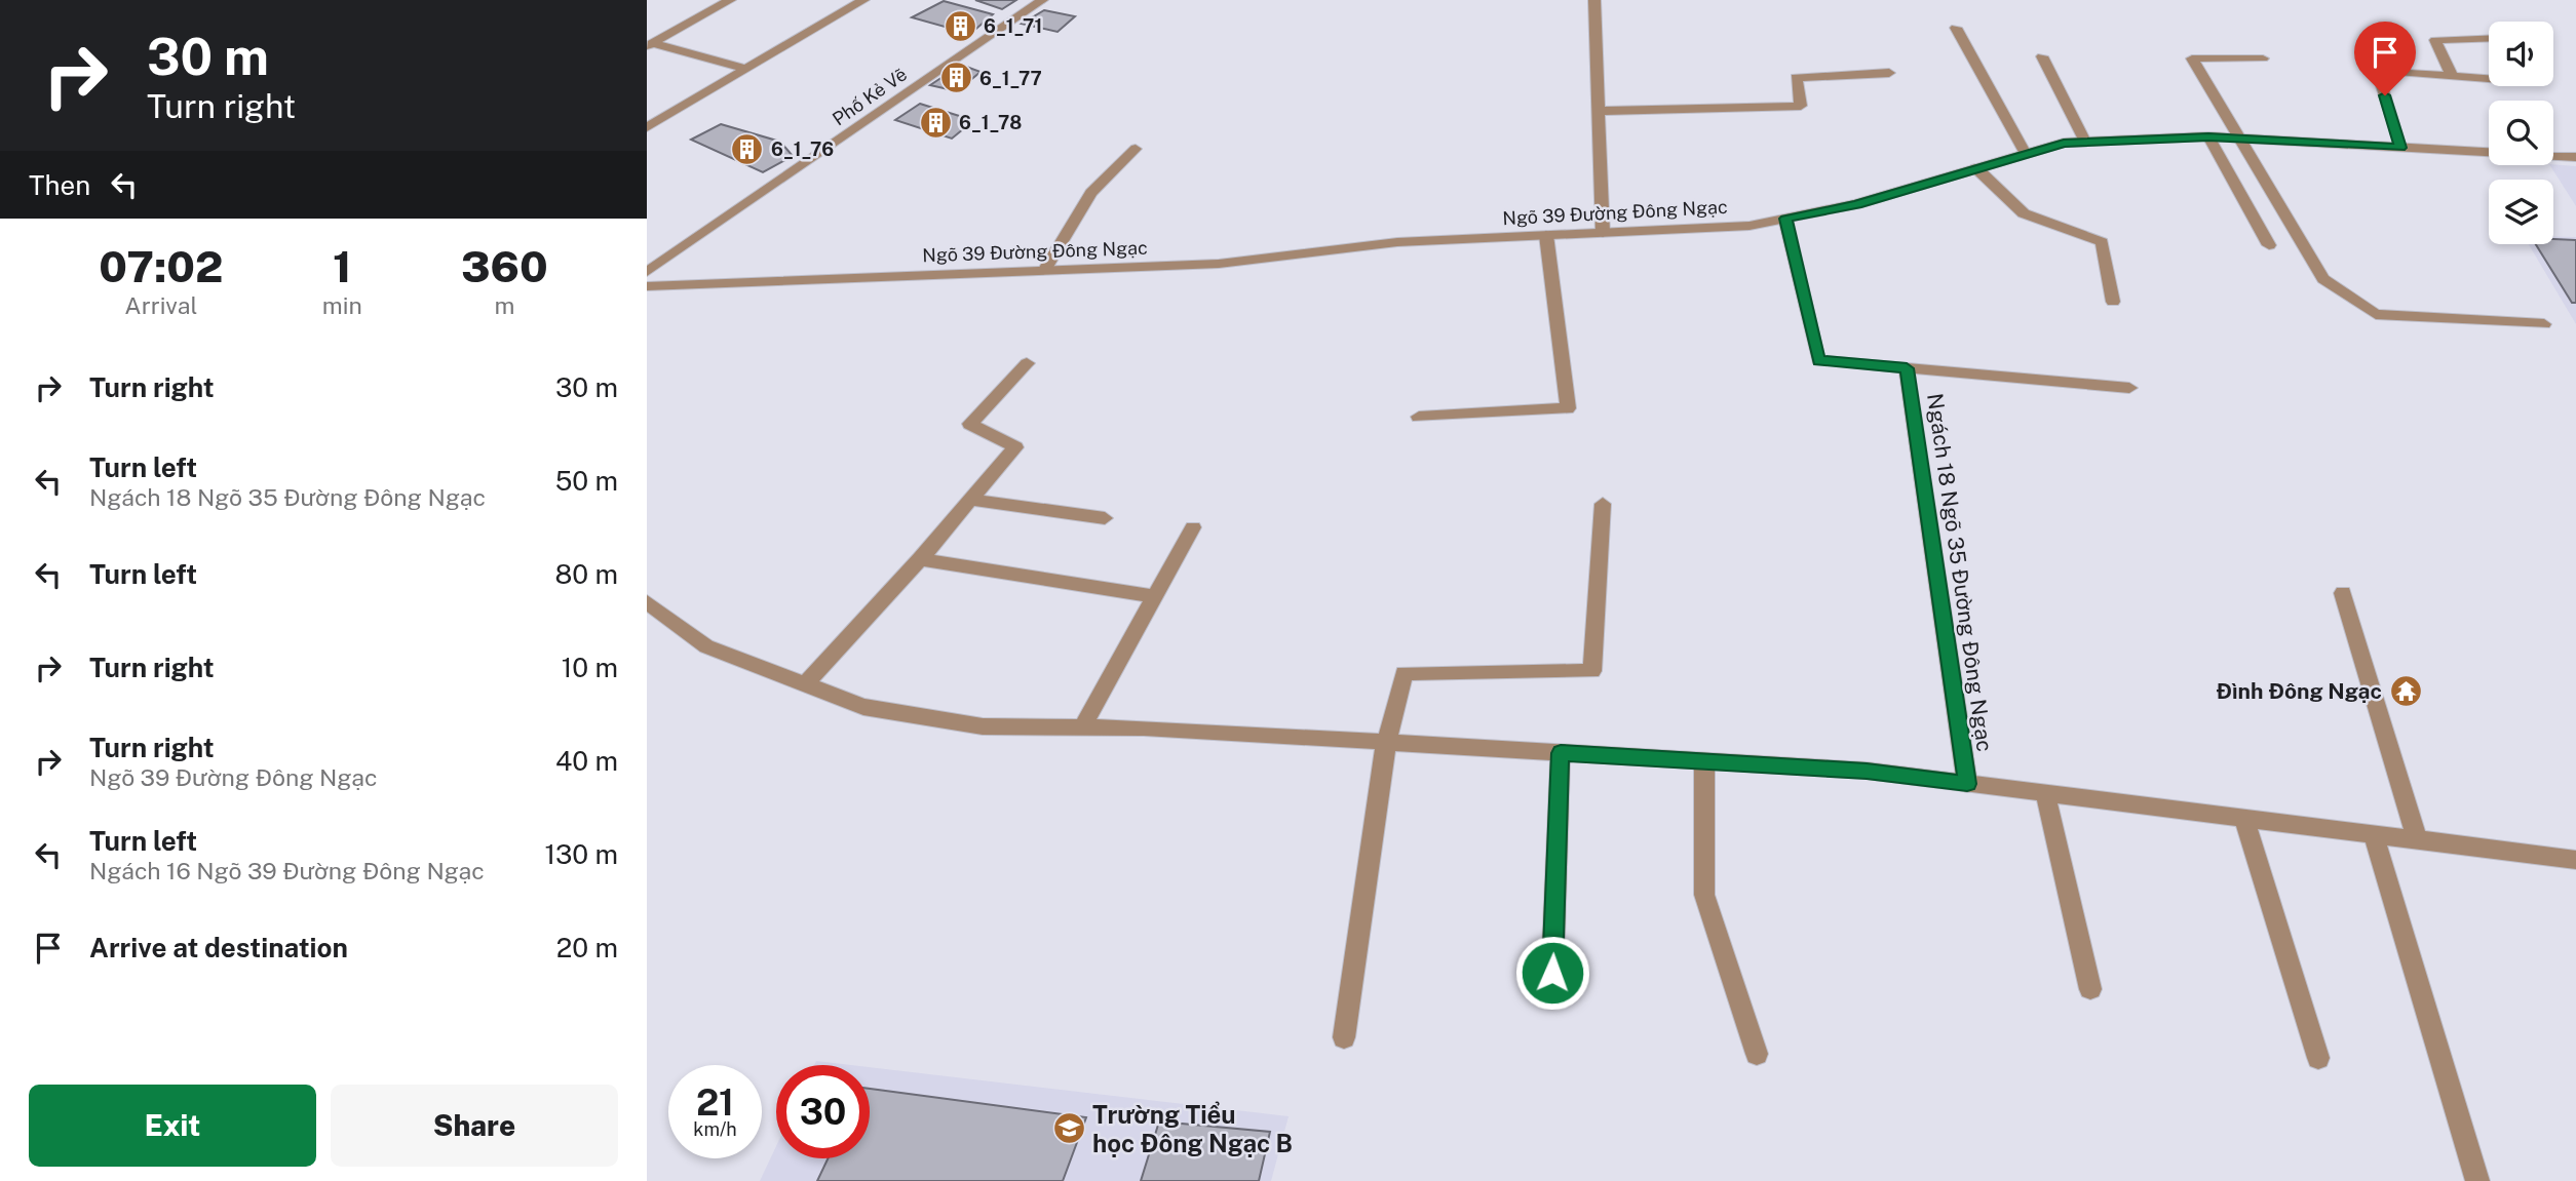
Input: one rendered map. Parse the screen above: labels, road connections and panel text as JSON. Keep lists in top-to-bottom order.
{
  "streets": {
    "street": ["Phố Kẻ Vẽ", "Ngõ 39 Đường Đông Ngạc", "Ngách 18 Ngõ 35 Đường Đông Ngạc"]
  },
  "places": {
    "building": [
      "6_1_71",
      "6_1_77",
      "6_1_78",
      "6_1_76"
    ],
    "temple": ["Đình Đông Ngạc"],
    "school or university": ["Trường Tiểu học Đông Ngạc B"]
  },
  "page": {
    "turn": ["30 m", "Turn right"],
    "then": "Then",
    "eta": [
      "07:02",
      "Arrival",
      "1",
      "min",
      "360",
      "m"
    ],
    "list": [
      {
        "name": "Turn right",
        "value": "30 m"
      },
      {
        "name": "Turn left",
        "note": "Ngách 18 Ngõ 35 Đường Đông Ngạc",
        "value": "50 m"
      },
      {
        "name": "Turn left",
        "value": "80 m"
      },
      {
        "name": "Turn right",
        "value": "10 m"
      },
      {
        "name": "Turn right",
        "note": "Ngõ 39 Đường Đông Ngạc",
        "value": "40 m"
      },
      {
        "name": "Turn left",
        "note": "Ngách 16 Ngõ 39 Đường Đông Ngạc",
        "value": "130 m"
      },
      {
        "name": "Arrive at destination",
        "value": "20 m"
      }
    ],
    "speed": "21 km/h",
    "limit": "30",
    "buttons": ["Exit", "Share"]
  }
}
